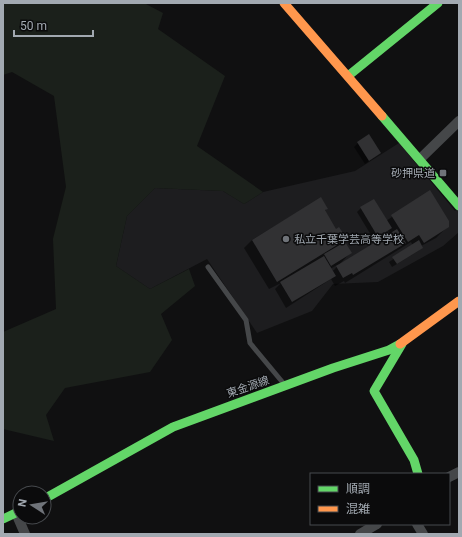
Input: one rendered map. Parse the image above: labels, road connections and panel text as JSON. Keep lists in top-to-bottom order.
{
  "streets": {
    "street": ["東金源線"]
  },
  "places": {
    "transit": ["砂押県道"],
    "other": ["私立千葉学芸高等学校"]
  },
  "legend": ["順調", "混雑"],
  "scale_bar": "50 m",
  "north": "left"
}
